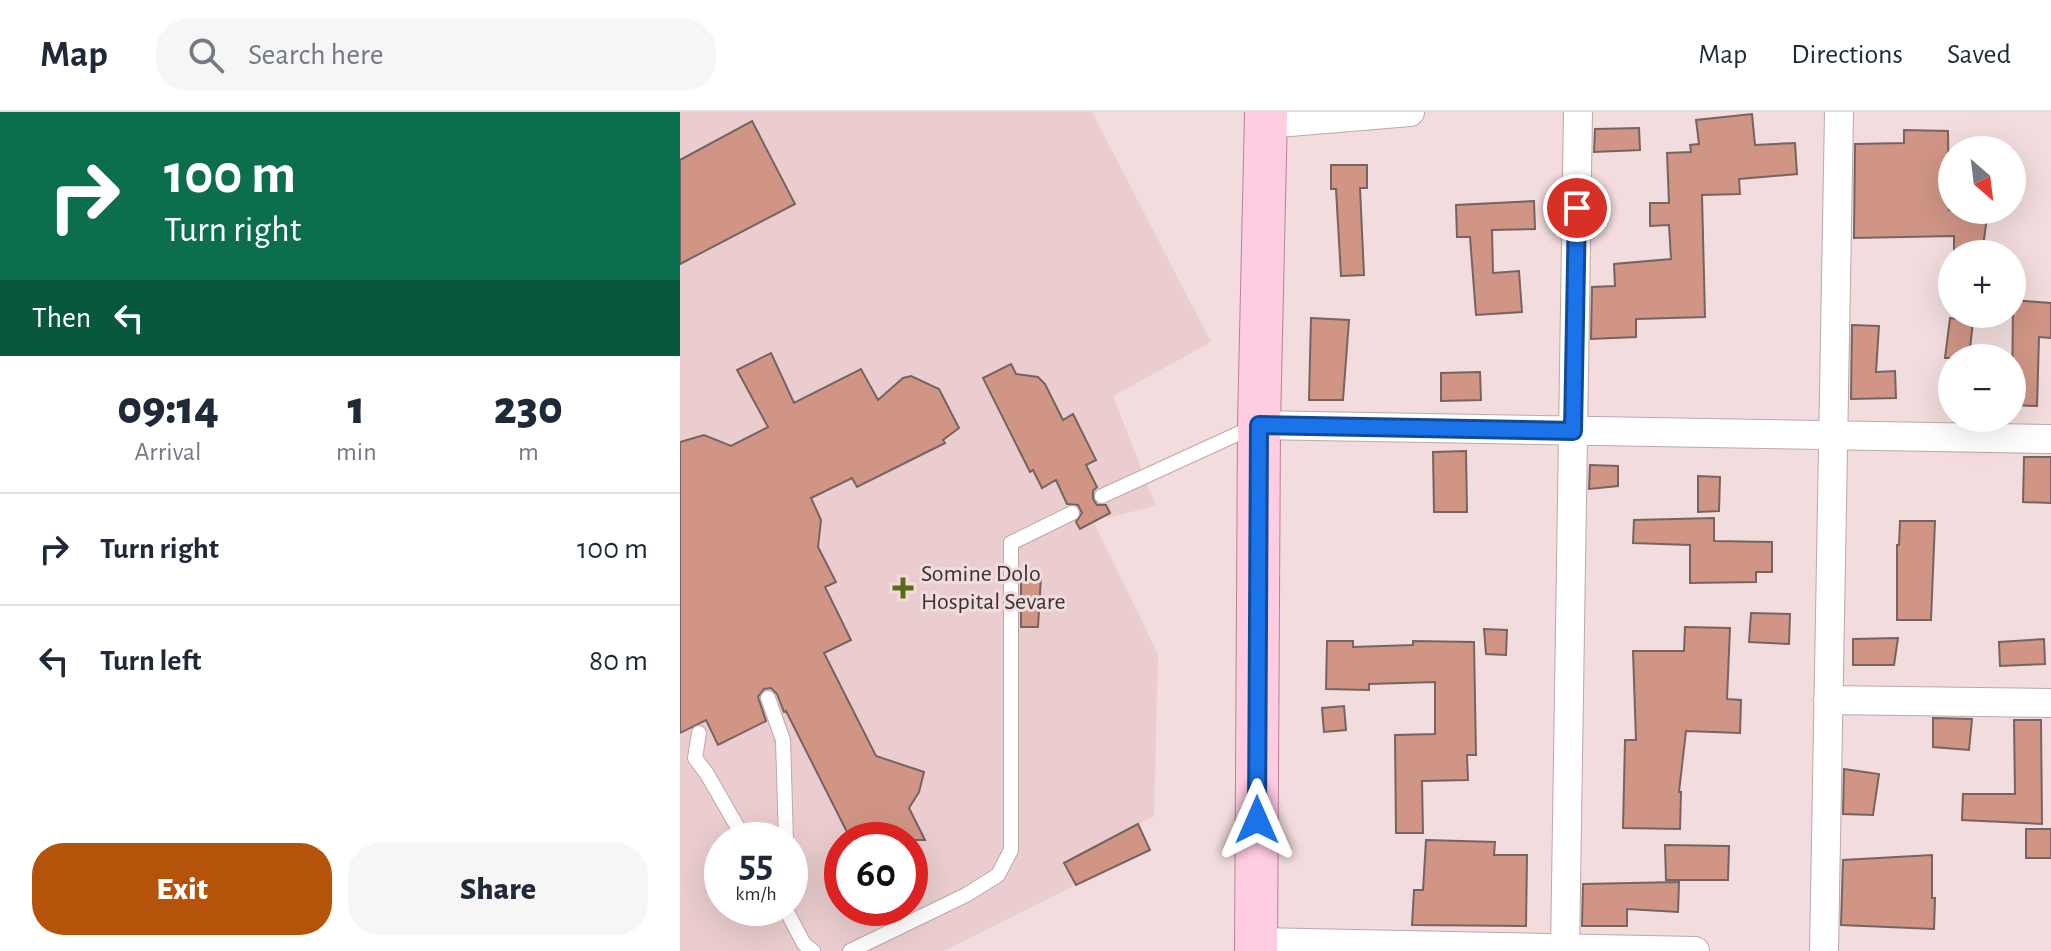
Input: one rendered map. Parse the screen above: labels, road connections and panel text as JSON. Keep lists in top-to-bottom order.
{
  "places": {
    "health": ["Somine Dolo Hospital Sevare"]
  },
  "north": "bottom right",
  "page": {
    "header": "Map",
    "search": "Search here",
    "nav": ["Map", "Directions", "Saved"],
    "turn": ["100 m", "Turn right"],
    "map_buttons": ["+", "−"],
    "then": "Then",
    "eta": [
      "09:14",
      "Arrival",
      "1",
      "min",
      "230",
      "m"
    ],
    "list": [
      {
        "name": "Turn right",
        "value": "100 m"
      },
      {
        "name": "Turn left",
        "value": "80 m"
      }
    ],
    "speed": "55 km/h",
    "limit": "60",
    "buttons": ["Exit", "Share"]
  }
}
